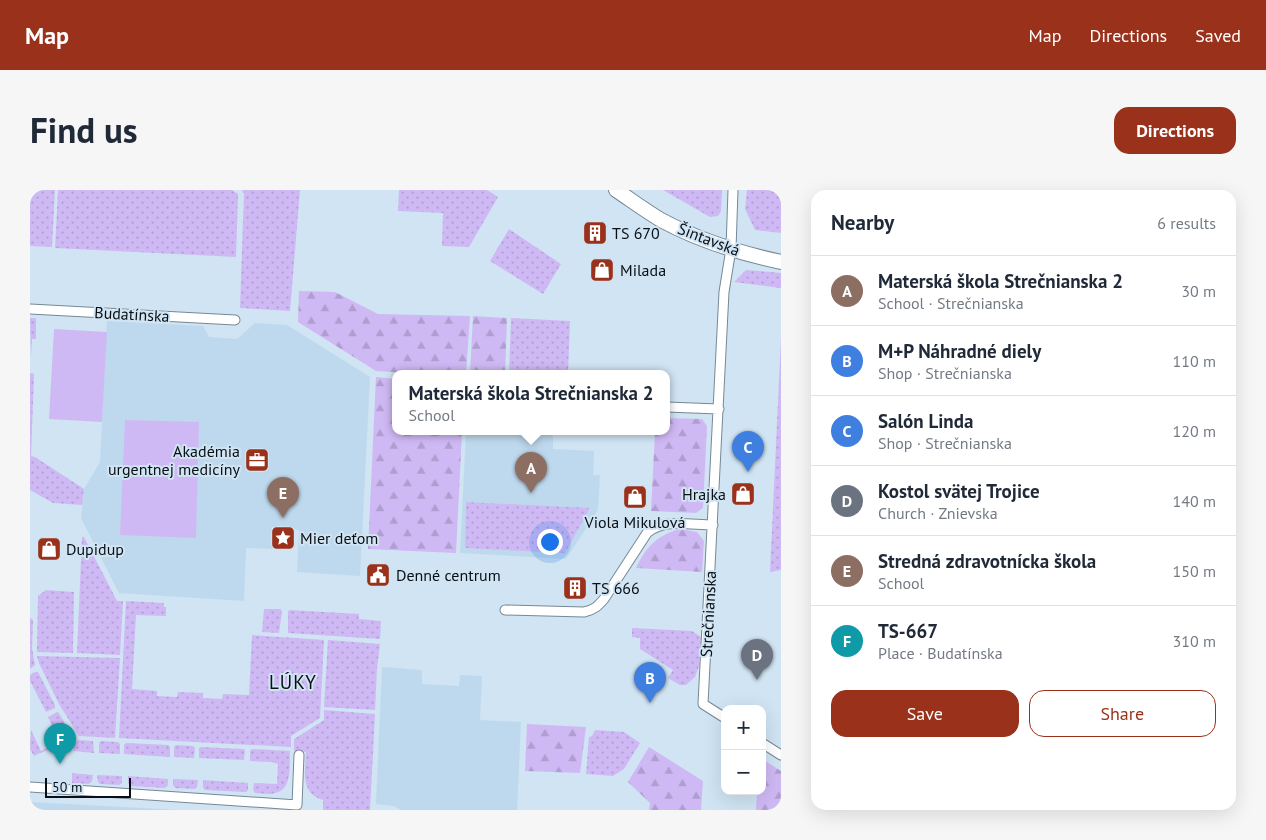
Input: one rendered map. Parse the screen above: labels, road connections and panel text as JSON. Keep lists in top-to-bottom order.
{
  "streets": {
    "street": ["Šintavská", "Budatínska", "Strečnianska"]
  },
  "crossings": [
    ["Šintavská", "Strečnianska"]
  ],
  "districts": ["LÚKY"],
  "places": {
    "building": ["TS 670", "TS 666"],
    "shop": [
      "Milada",
      "Hrajka",
      "Viola Mikulová",
      "Dupidup"
    ],
    "office": ["Akadémia urgentnej medicíny"],
    "place": ["Mier deťom"],
    "public building": ["Denné centrum"]
  },
  "scale_bar": "50 m",
  "page": {
    "header": "Map",
    "nav": ["Map", "Directions", "Saved"],
    "title": "Find us",
    "buttons": [
      "Directions",
      ["Save", "Share"]
    ],
    "heading": ["Nearby", "6 results"],
    "list": [
      {
        "mark": "A",
        "name": "Materská škola Strečnianska 2",
        "note": "School · Strečnianska",
        "value": "30 m"
      },
      {
        "mark": "B",
        "name": "M+P Náhradné diely",
        "note": "Shop · Strečnianska",
        "value": "110 m"
      },
      {
        "mark": "C",
        "name": "Salón Linda",
        "note": "Shop · Strečnianska",
        "value": "120 m"
      },
      {
        "mark": "D",
        "name": "Kostol svätej Trojice",
        "note": "Church · Znievska",
        "value": "140 m"
      },
      {
        "mark": "E",
        "name": "Stredná zdravotnícka škola",
        "note": "School",
        "value": "150 m"
      },
      {
        "mark": "F",
        "name": "TS-667",
        "note": "Place · Budatínska",
        "value": "310 m"
      }
    ],
    "popup": ["Materská škola Strečnianska 2", "School"],
    "pins": [
      "C",
      "A",
      "E",
      "D",
      "B",
      "F"
    ],
    "map_buttons": ["+", "−"],
    "scale": "50 m"
  }
}
